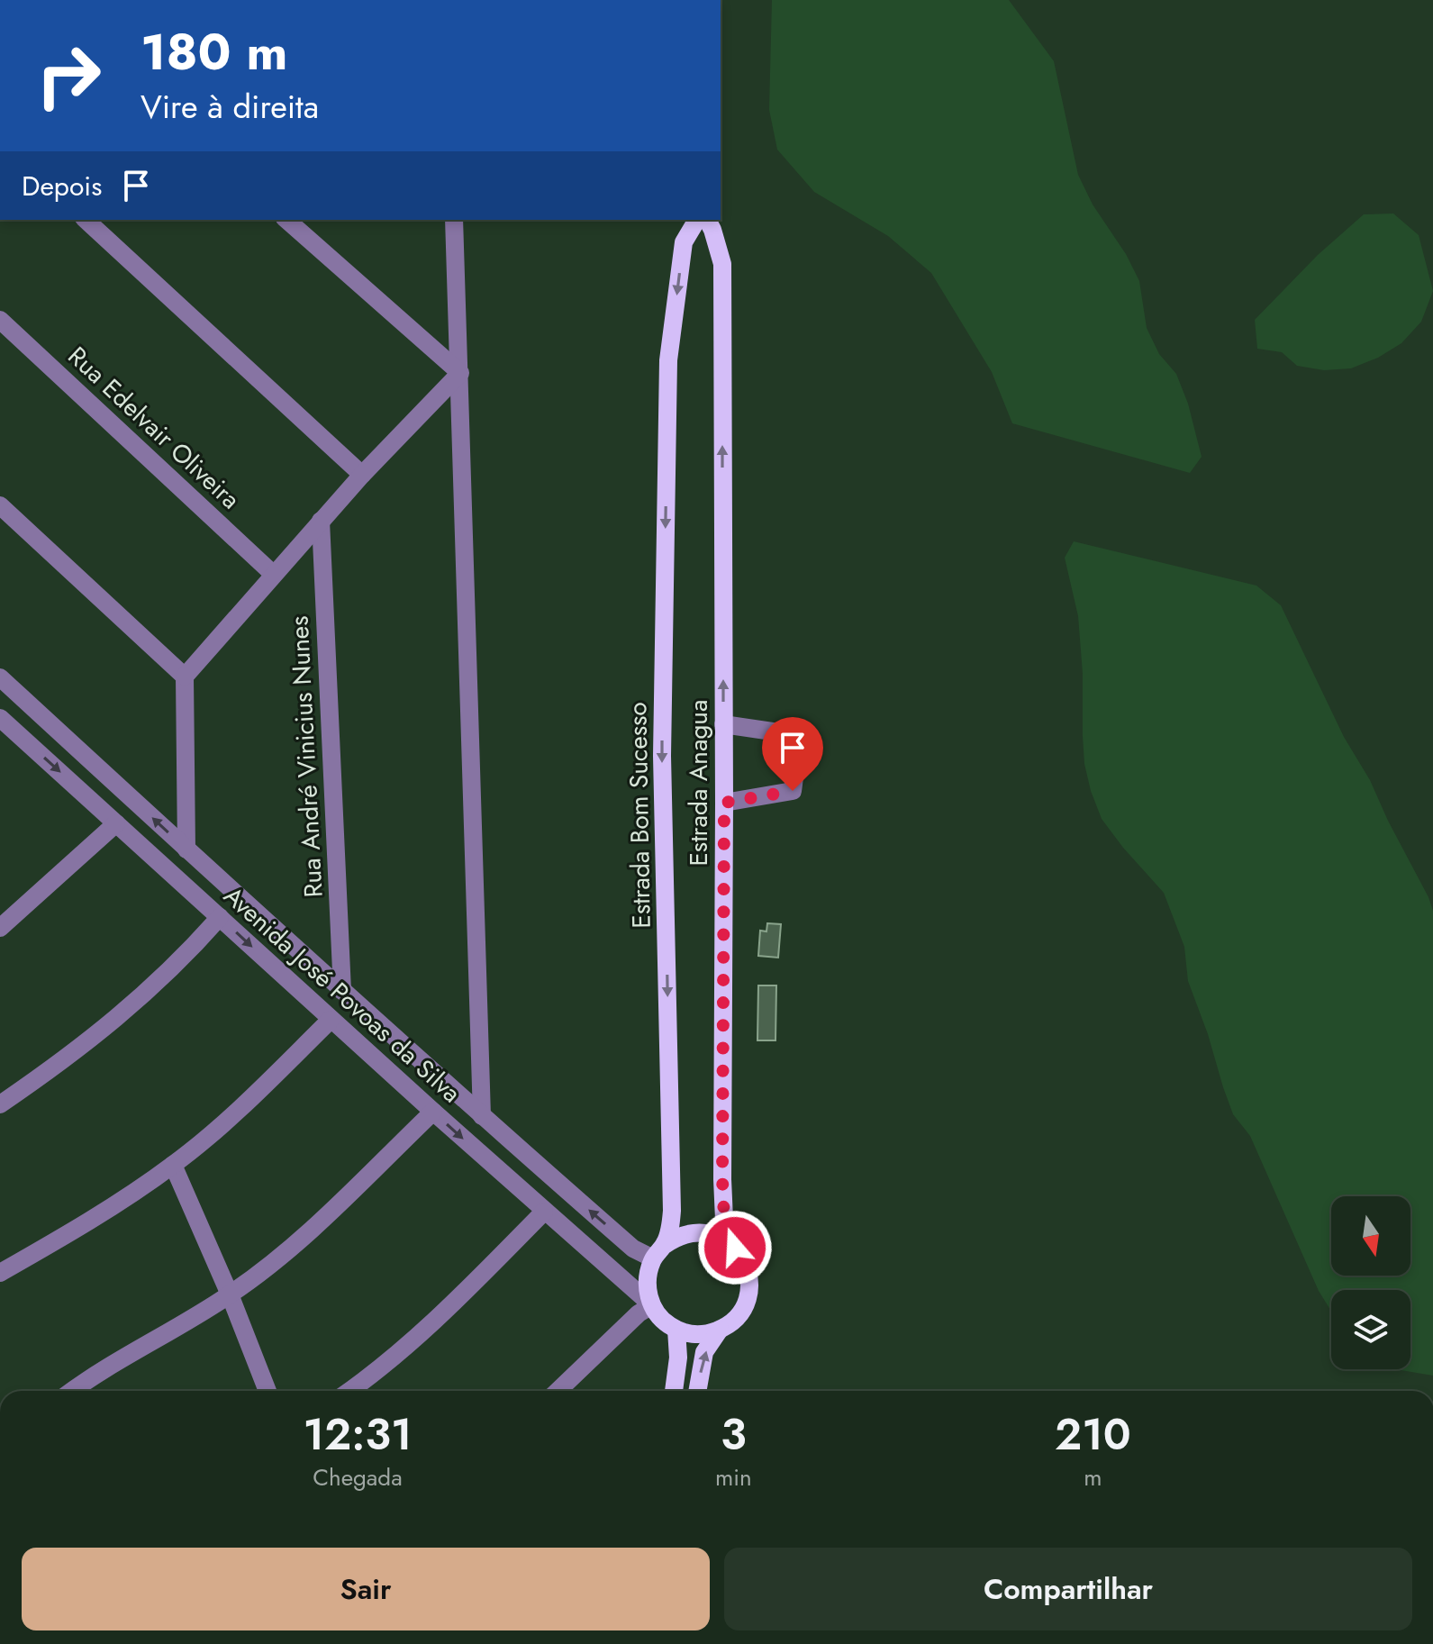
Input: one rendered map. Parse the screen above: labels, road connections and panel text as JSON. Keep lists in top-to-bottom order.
{
  "streets": {
    "main road": ["Estrada Anagua", "Estrada Bom Sucesso"],
    "street": ["Rua Edelvair Oliveira", "Rua André Vinicius Nunes", "Avenida José Povoas da Silva"]
  },
  "crossings": [
    ["Rua André Vinicius Nunes", "Avenida José Povoas da Silva"],
    ["Estrada Anagua", "Estrada Bom Sucesso"],
    ["Estrada Anagua", "Avenida José Povoas da Silva"],
    ["Estrada Bom Sucesso", "Avenida José Povoas da Silva"]
  ],
  "one_way": ["Estrada Anagua", "Estrada Bom Sucesso"],
  "north": "bottom",
  "page": {
    "turn": ["180 m", "Vire à direita"],
    "then": "Depois",
    "eta": [
      "12:31",
      "Chegada",
      "3",
      "min",
      "210",
      "m"
    ],
    "buttons": ["Sair", "Compartilhar"]
  }
}
